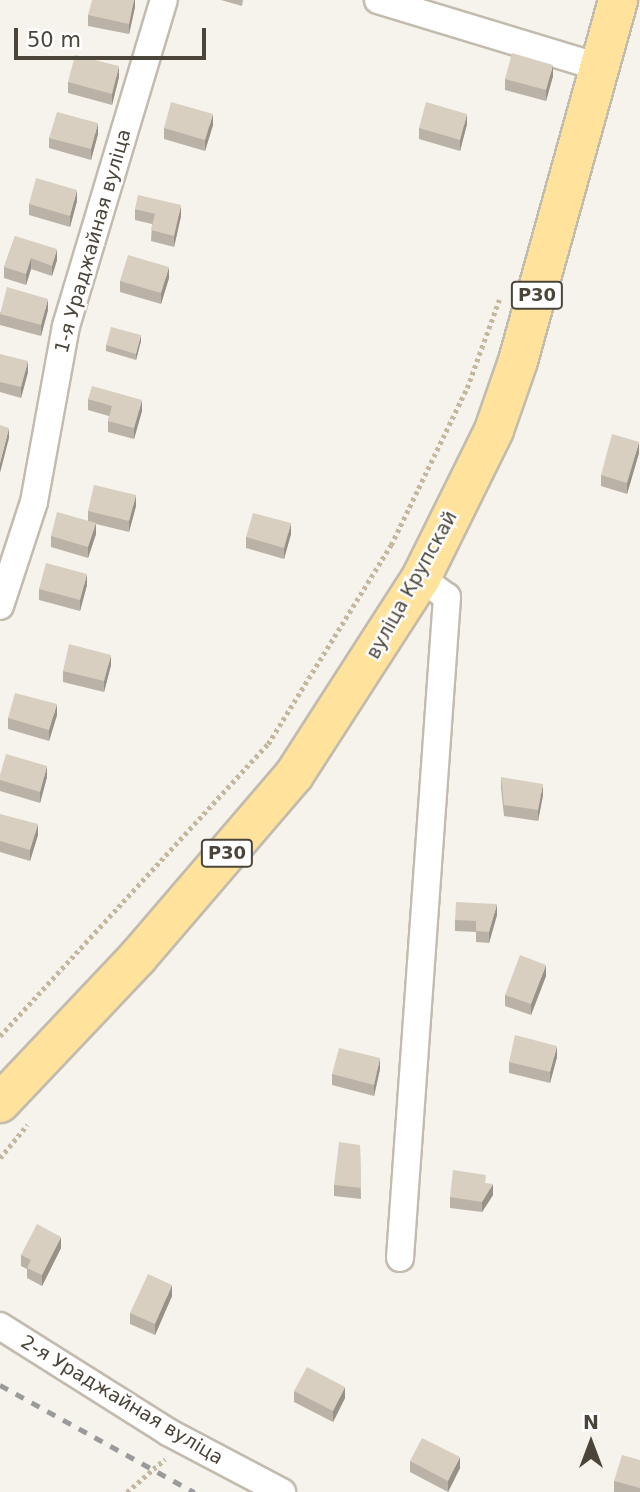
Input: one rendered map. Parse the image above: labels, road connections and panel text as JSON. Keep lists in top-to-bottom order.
{
  "streets": {
    "main road": ["Р30", "вуліца Крупскай"],
    "street": ["1-я Ураджайная вуліца", "2-я Ураджайная вуліца"]
  },
  "scale_bar": "50 m",
  "north": "top"
}
